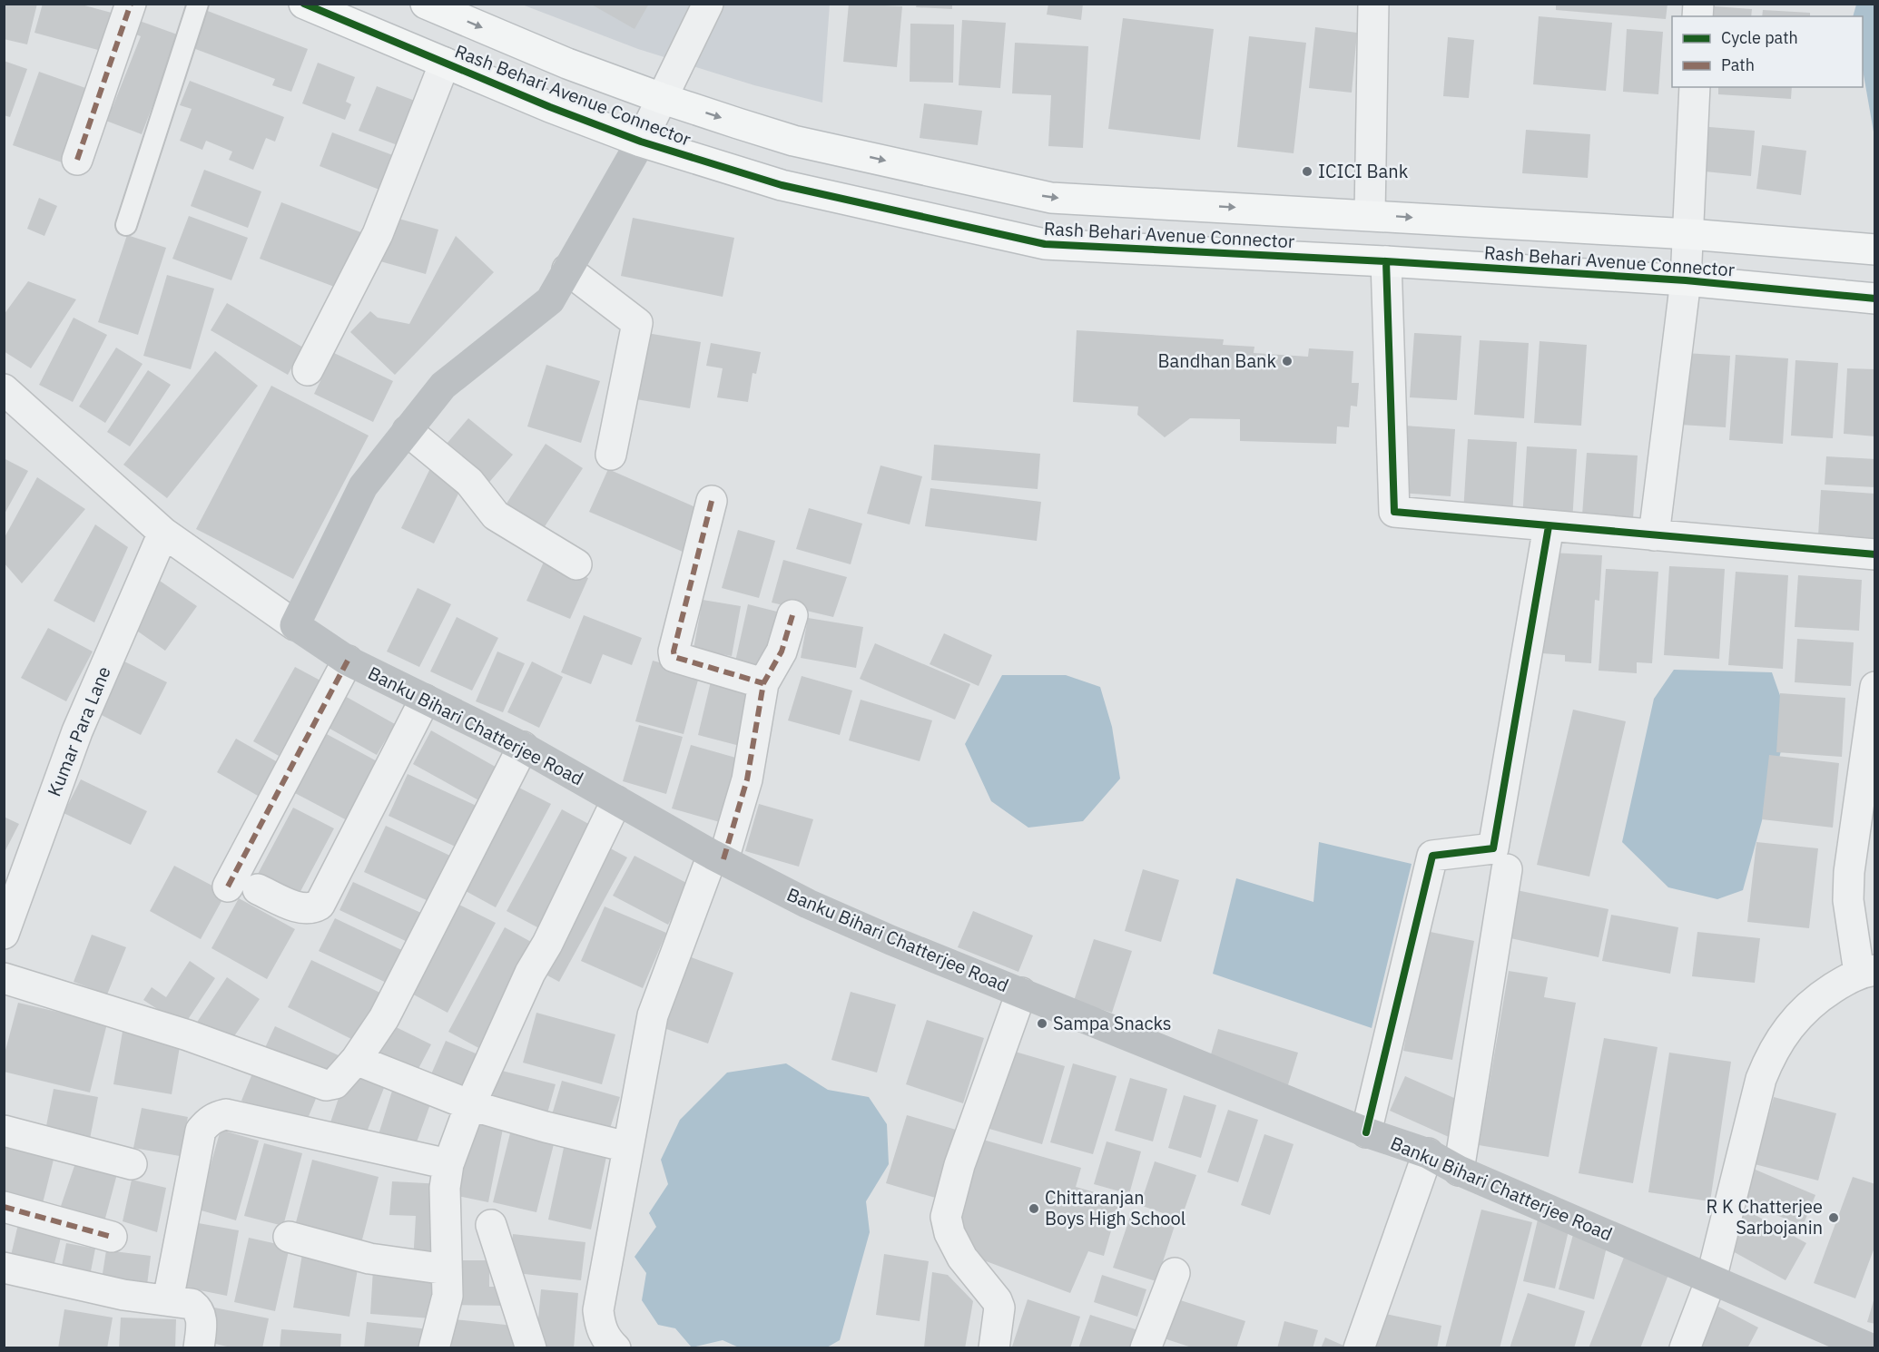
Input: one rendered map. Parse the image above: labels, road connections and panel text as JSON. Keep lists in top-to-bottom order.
{
  "streets": {
    "main road": ["Rash Behari Avenue Connector", "Banku Bihari Chatterjee Road"],
    "street": ["Kumar Para Lane"]
  },
  "crossings": [
    ["Banku Bihari Chatterjee Road", "Kumar Para Lane"]
  ],
  "places": [
    "ICICI Bank",
    "Bandhan Bank",
    "Sampa Snacks",
    "Chittaranjan Boys High School",
    "R K Chatterjee Sarbojanin"
  ],
  "legend": ["Cycle path", "Path"]
}
